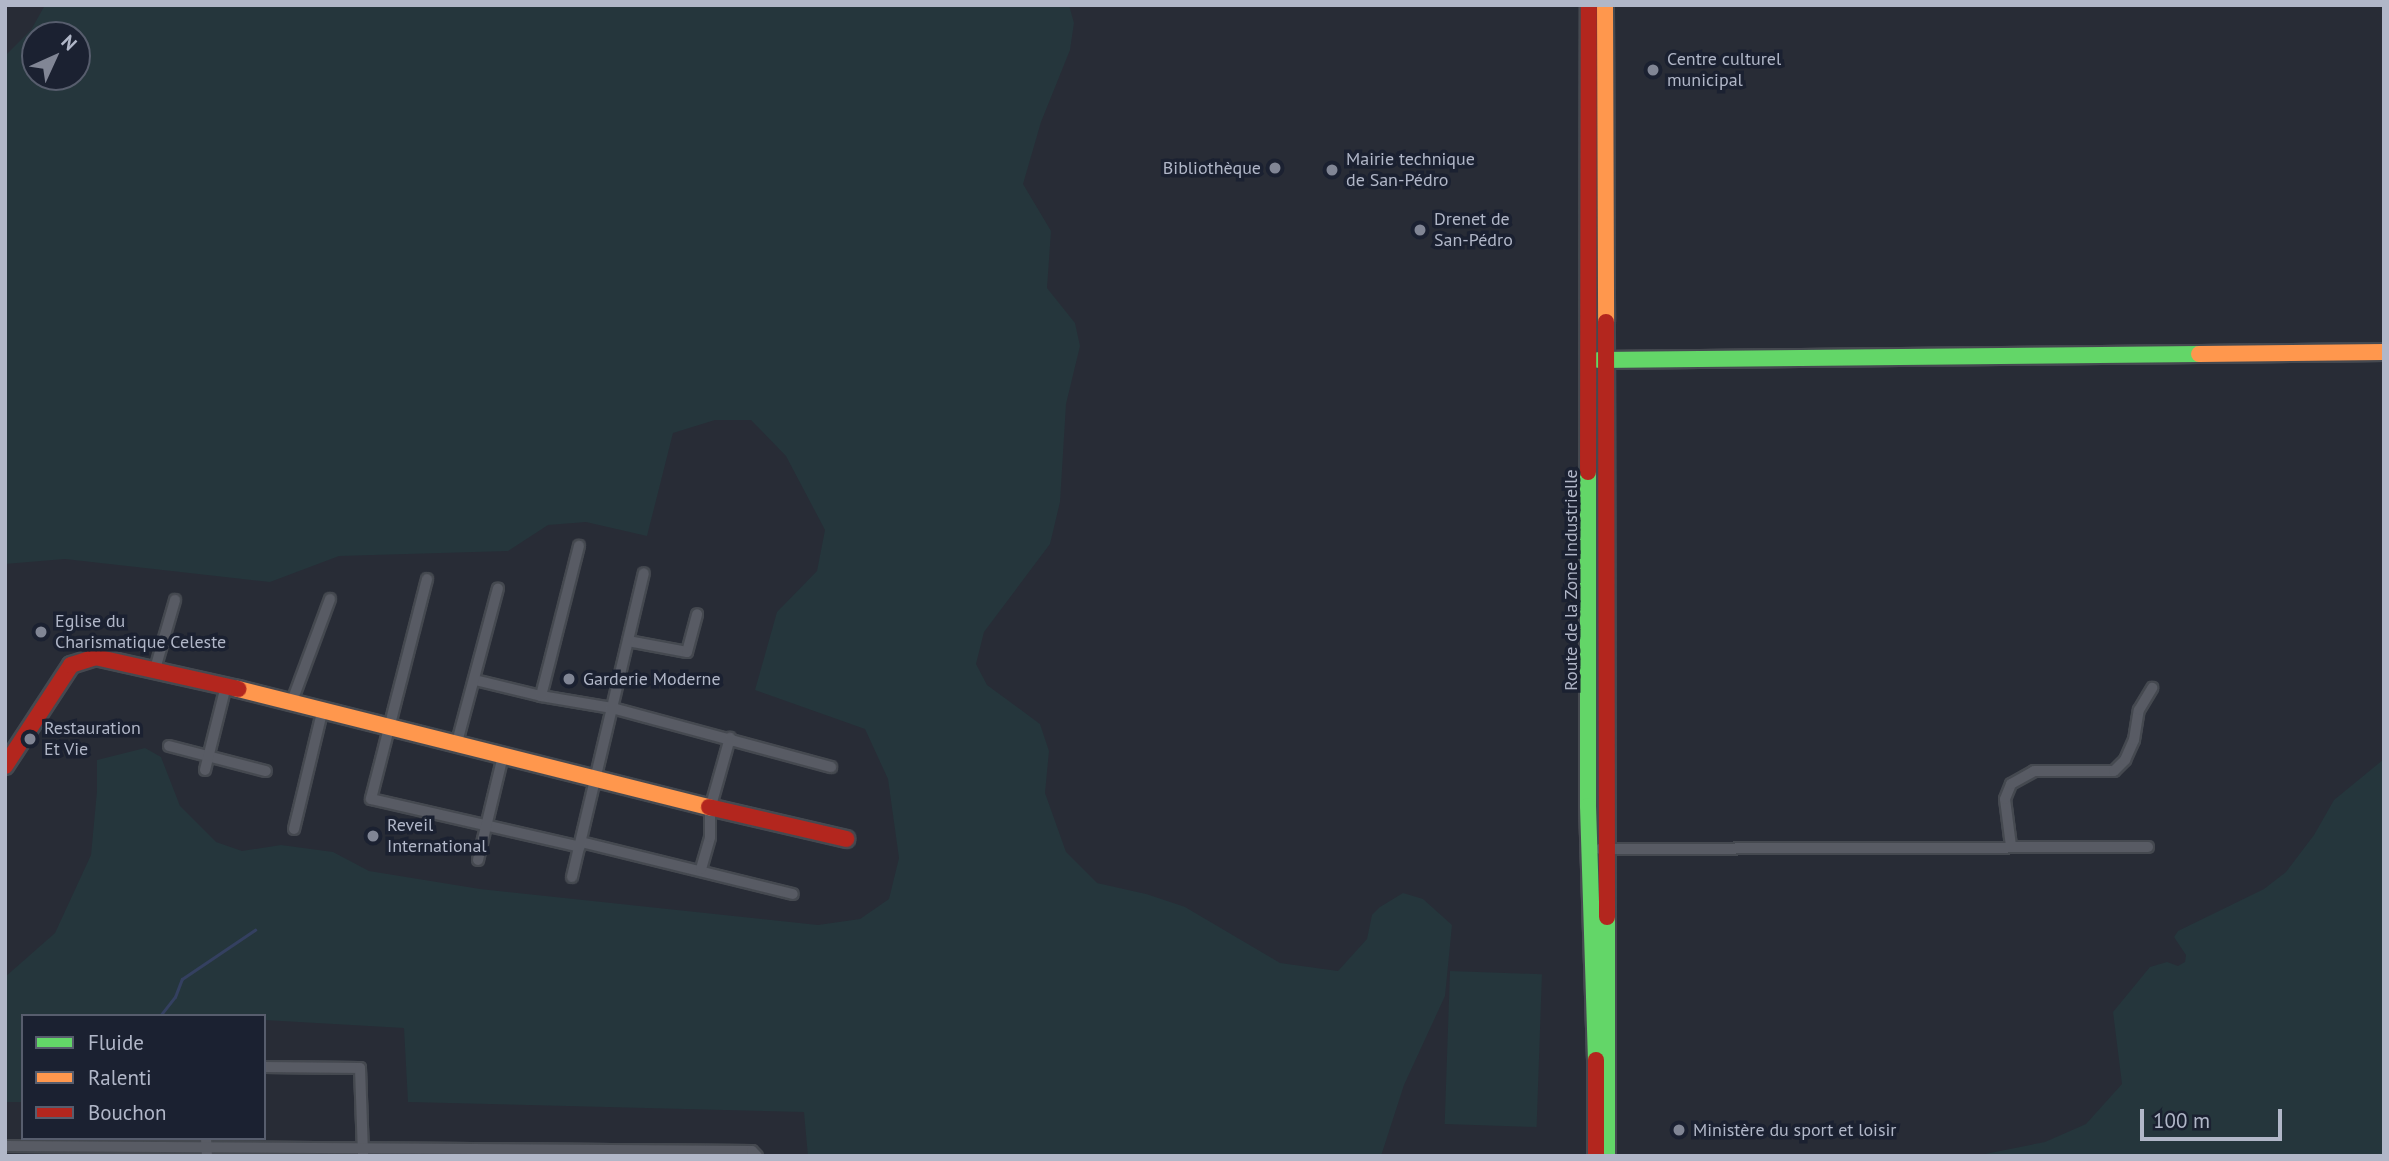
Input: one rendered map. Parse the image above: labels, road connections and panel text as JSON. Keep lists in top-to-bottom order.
{
  "streets": {
    "main road": ["Route de la Zone Industrielle"]
  },
  "places": [
    "Centre culturel municipal",
    "Bibliothèque",
    "Mairie technique de San-Pédro",
    "Drenet de San-Pédro",
    "Eglise du Charismatique Celeste",
    "Garderie Moderne",
    "Restauration Et Vie",
    "Reveil International",
    "Ministère du sport et loisir"
  ],
  "legend": ["Fluide", "Ralenti", "Bouchon"],
  "scale_bar": "100 m",
  "north": "top right"
}
